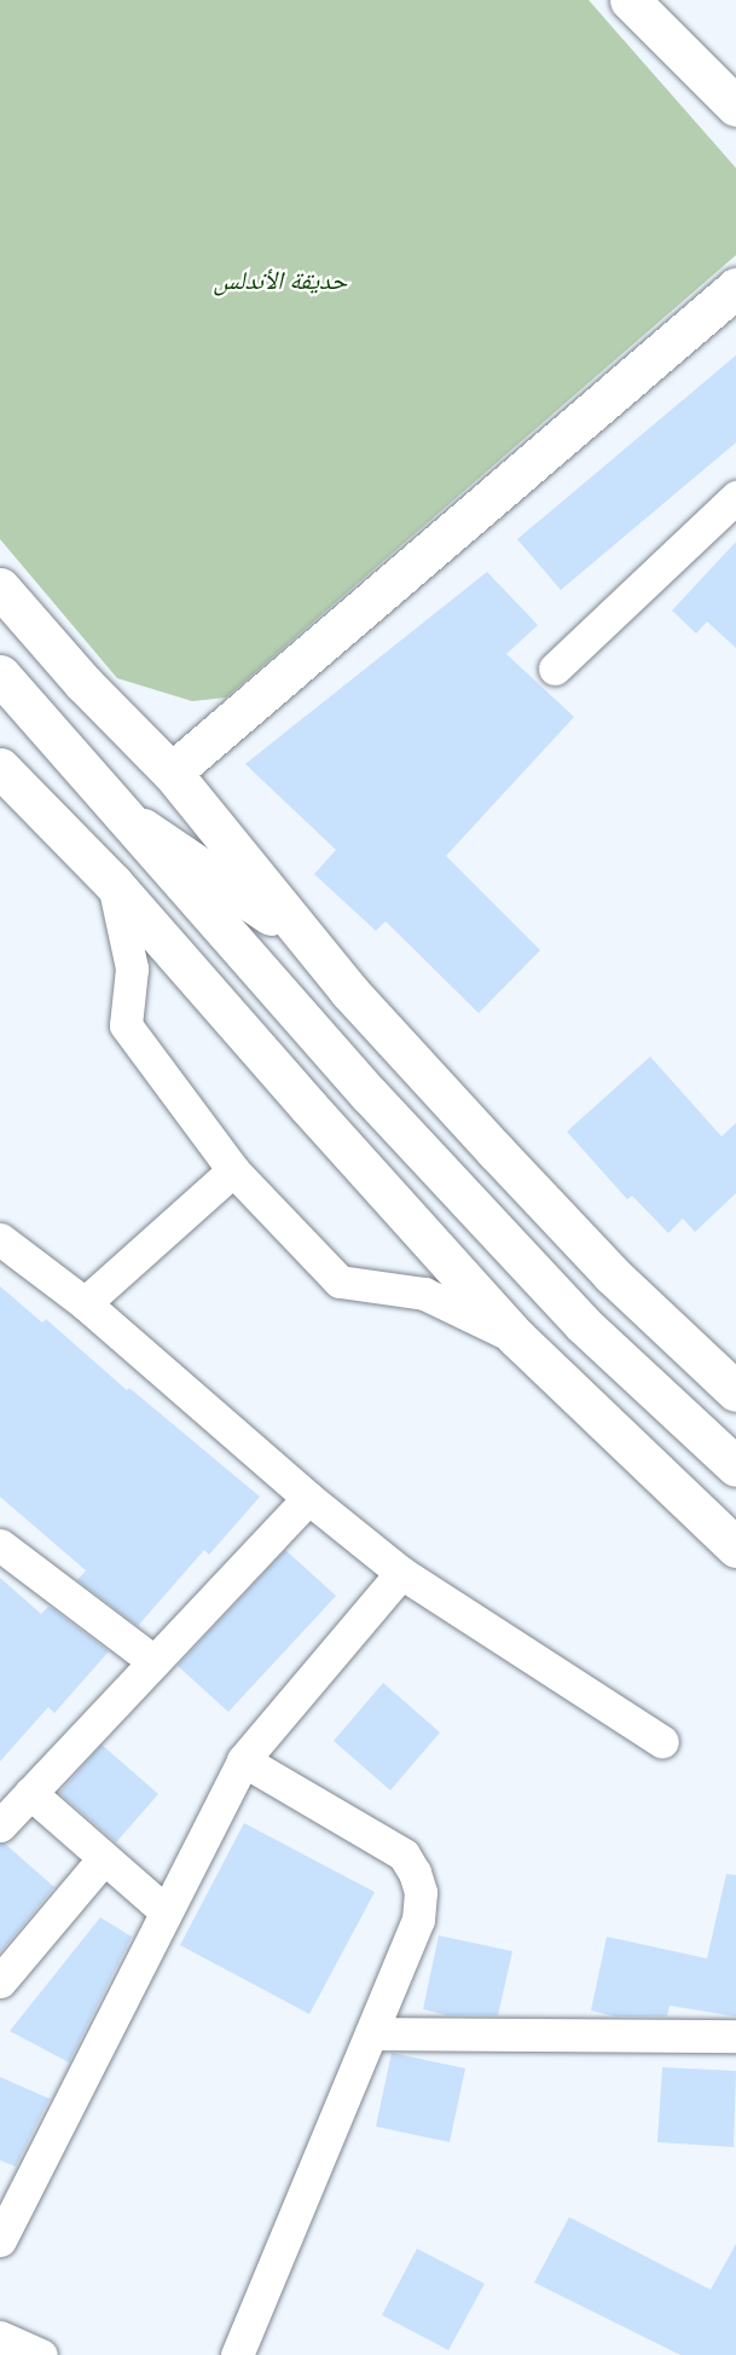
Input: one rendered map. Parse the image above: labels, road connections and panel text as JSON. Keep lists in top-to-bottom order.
{
  "parks": ["حديقة الأندلس"]
}
